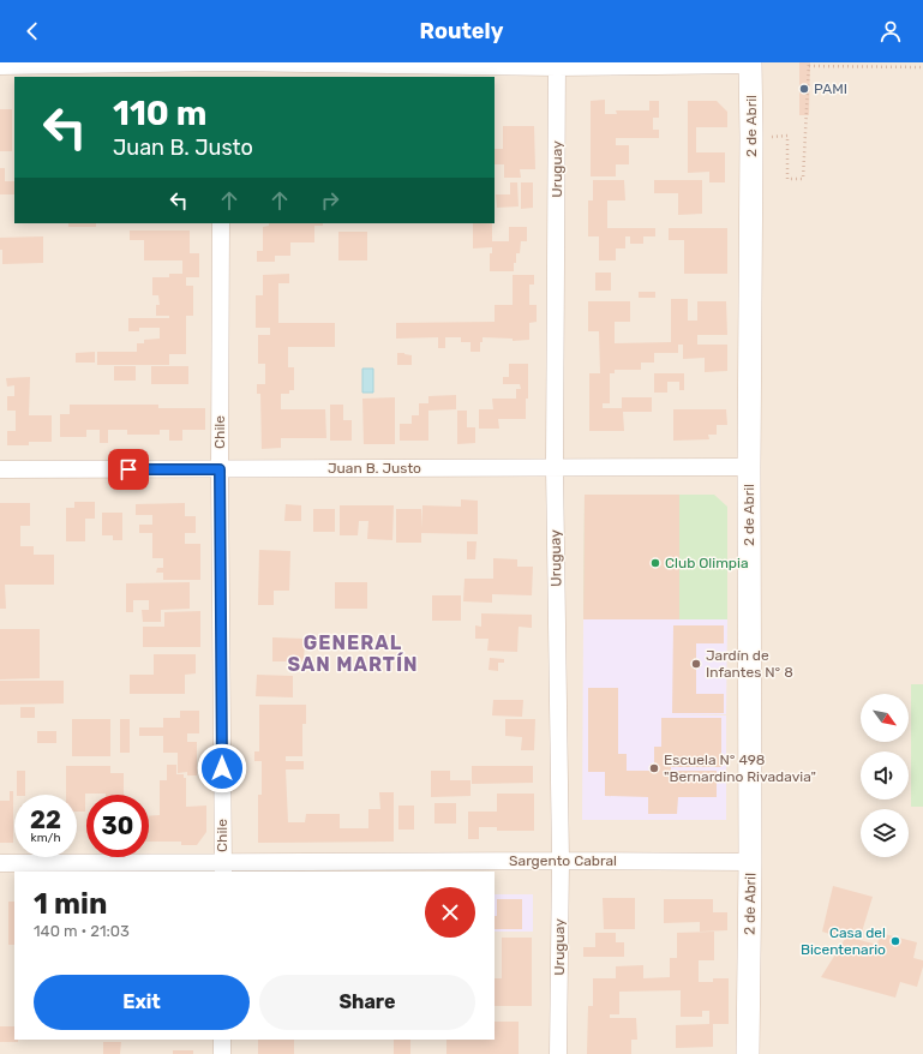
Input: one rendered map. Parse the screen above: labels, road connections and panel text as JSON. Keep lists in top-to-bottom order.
{
  "streets": {
    "main road": ["2 de Abril"],
    "street": [
      "Uruguay",
      "Chile",
      "Juan B. Justo",
      "Sargento Cabral"
    ]
  },
  "crossings": [
    ["2 de Abril", "Juan B. Justo"],
    ["2 de Abril", "Sargento Cabral"],
    ["Uruguay", "Juan B. Justo"],
    ["Uruguay", "Sargento Cabral"],
    ["Chile", "Juan B. Justo"],
    ["Chile", "Sargento Cabral"]
  ],
  "districts": ["GENERAL SAN MARTÍN"],
  "places": [
    "PAMI",
    "Club Olimpia",
    "Jardín de Infantes N° 8",
    "Escuela N° 498 \"Bernardino Rivadavia\"",
    "Casa del Bicentenario"
  ],
  "north": "bottom right",
  "page": {
    "header": "Routely",
    "turn": ["110 m", "Juan B. Justo"],
    "speed": "22 km/h",
    "limit": "30",
    "heading": ["1 min", "140 m · 21:03"],
    "buttons": ["Exit", "Share"]
  }
}
